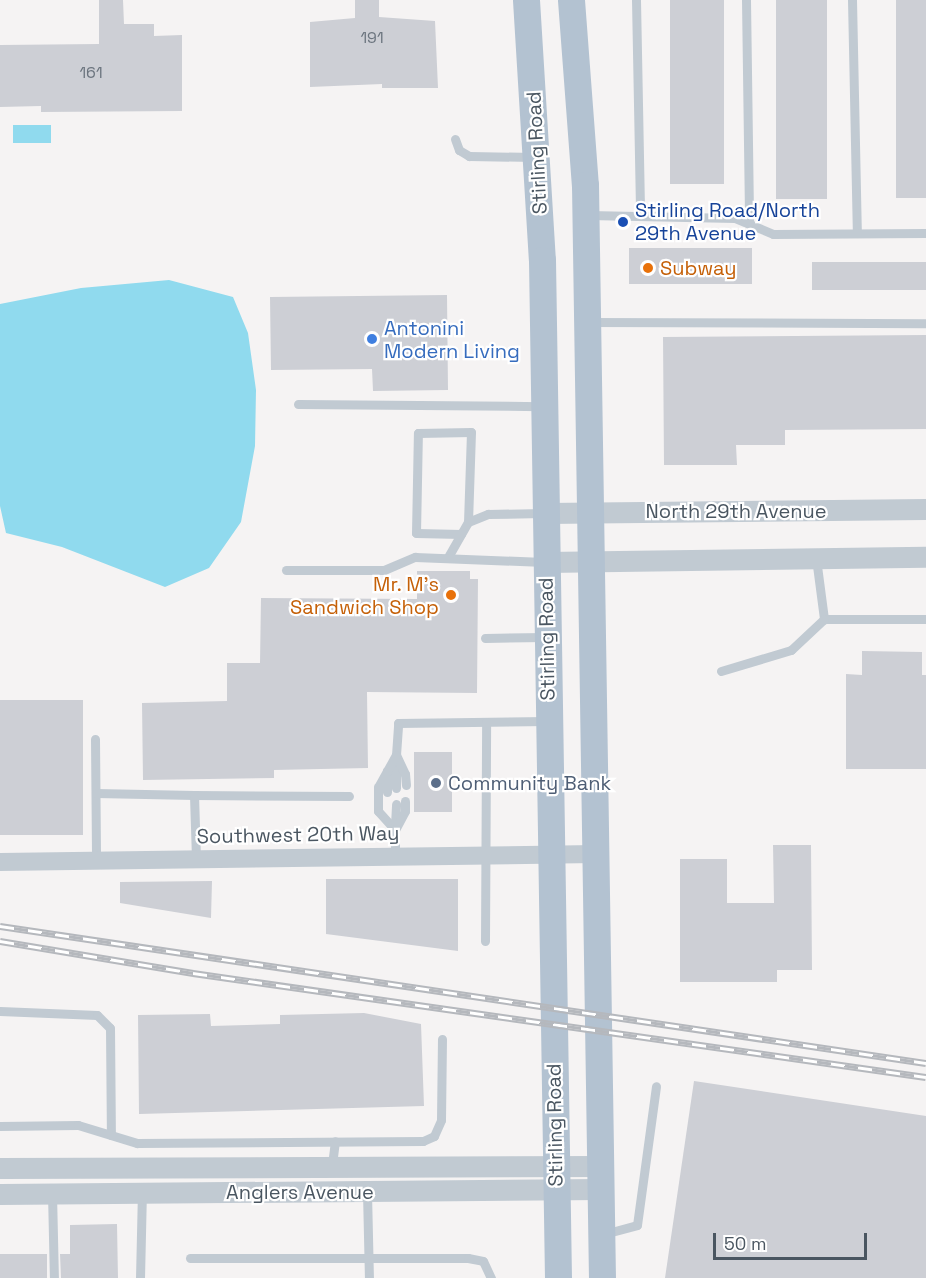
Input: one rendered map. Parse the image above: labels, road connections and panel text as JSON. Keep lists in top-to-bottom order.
{
  "streets": {
    "main road": ["Stirling Road"],
    "street": ["North 29th Avenue", "Southwest 20th Way", "Anglers Avenue"]
  },
  "crossings": [
    ["Stirling Road", "North 29th Avenue"],
    ["Stirling Road", "Southwest 20th Way"],
    ["Stirling Road", "Anglers Avenue"]
  ],
  "places": [
    "Stirling Road/North 29th Avenue",
    "Subway",
    "Antonini Modern Living",
    "Mr. M's Sandwich Shop",
    "Community Bank"
  ],
  "house_numbers": ["191", "161"],
  "scale_bar": "50 m"
}
